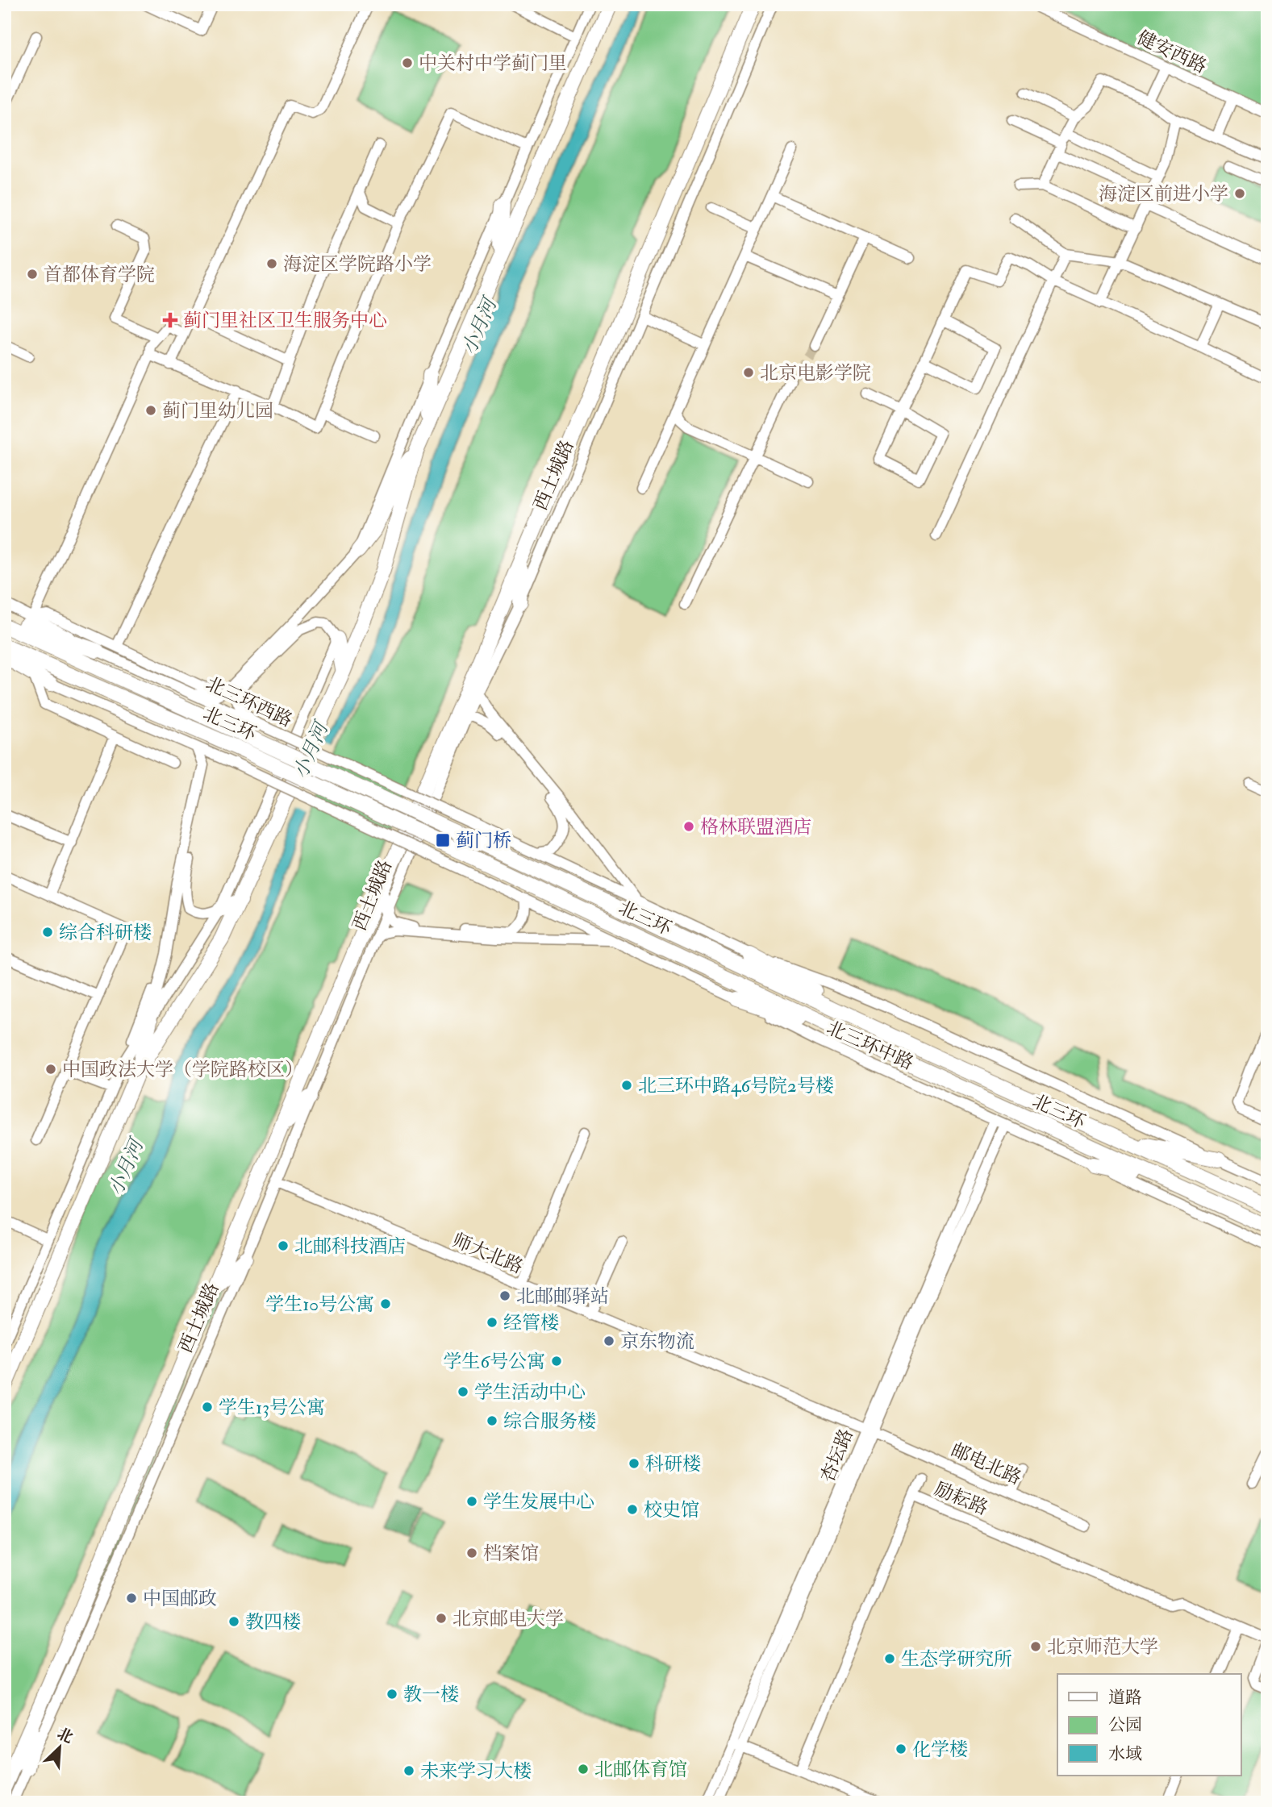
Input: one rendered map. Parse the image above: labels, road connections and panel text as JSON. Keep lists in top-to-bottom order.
{
  "streets": {
    "highway": ["西土城路", "北三环"],
    "street": [
      "健安西路",
      "北三环西路",
      "北三环中路",
      "师大北路",
      "杏坛路",
      "邮电北路",
      "励耘路"
    ]
  },
  "crossings": [
    ["西土城路", "师大北路"],
    ["北三环中路", "杏坛路"],
    ["师大北路", "杏坛路"],
    ["师大北路", "邮电北路"],
    ["杏坛路", "邮电北路"]
  ],
  "water": ["小月河"],
  "places": {
    "other": [
      "中关村中学蓟门里",
      "海淀区前进小学",
      "海淀区学院路小学",
      "首都体育学院",
      "北京电影学院",
      "蓟门里幼儿园",
      "格林联盟酒店",
      "综合科研楼",
      "中国政法大学（学院路校区）",
      "北三环中路46号院2号楼",
      "北邮科技酒店",
      "北邮邮驿站",
      "学生10号公寓",
      "经管楼",
      "京东物流",
      "学生6号公寓",
      "学生活动中心",
      "学生13号公寓",
      "综合服务楼",
      "科研楼",
      "学生发展中心",
      "校史馆",
      "档案馆",
      "中国邮政",
      "北京邮电大学",
      "教四楼",
      "北京师范大学",
      "生态学研究所",
      "教一楼",
      "化学楼",
      "北邮体育馆",
      "未来学习大楼"
    ],
    "health": ["蓟门里社区卫生服务中心"],
    "transit": ["蓟门桥"]
  },
  "legend": ["道路", "公园", "水域"],
  "north": "top right"
}
